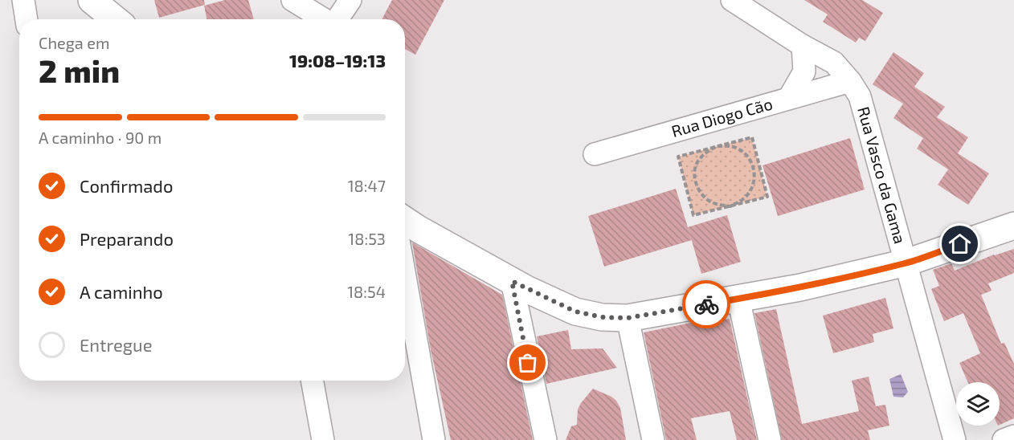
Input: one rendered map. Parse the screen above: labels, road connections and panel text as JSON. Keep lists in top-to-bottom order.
{
  "streets": {
    "street": ["Rua Diogo Cão", "Rua Vasco da Gama"]
  },
  "crossings": [
    ["Rua Diogo Cão", "Rua Vasco da Gama"]
  ],
  "page": {
    "heading": ["2 min", "Chega em", "19:08–19:13"],
    "bar": "A caminho · 90 m",
    "list": [
      ["Confirmado", "18:47"],
      ["Preparando", "18:53"],
      ["A caminho", "18:54"],
      "Entregue"
    ]
  }
}
